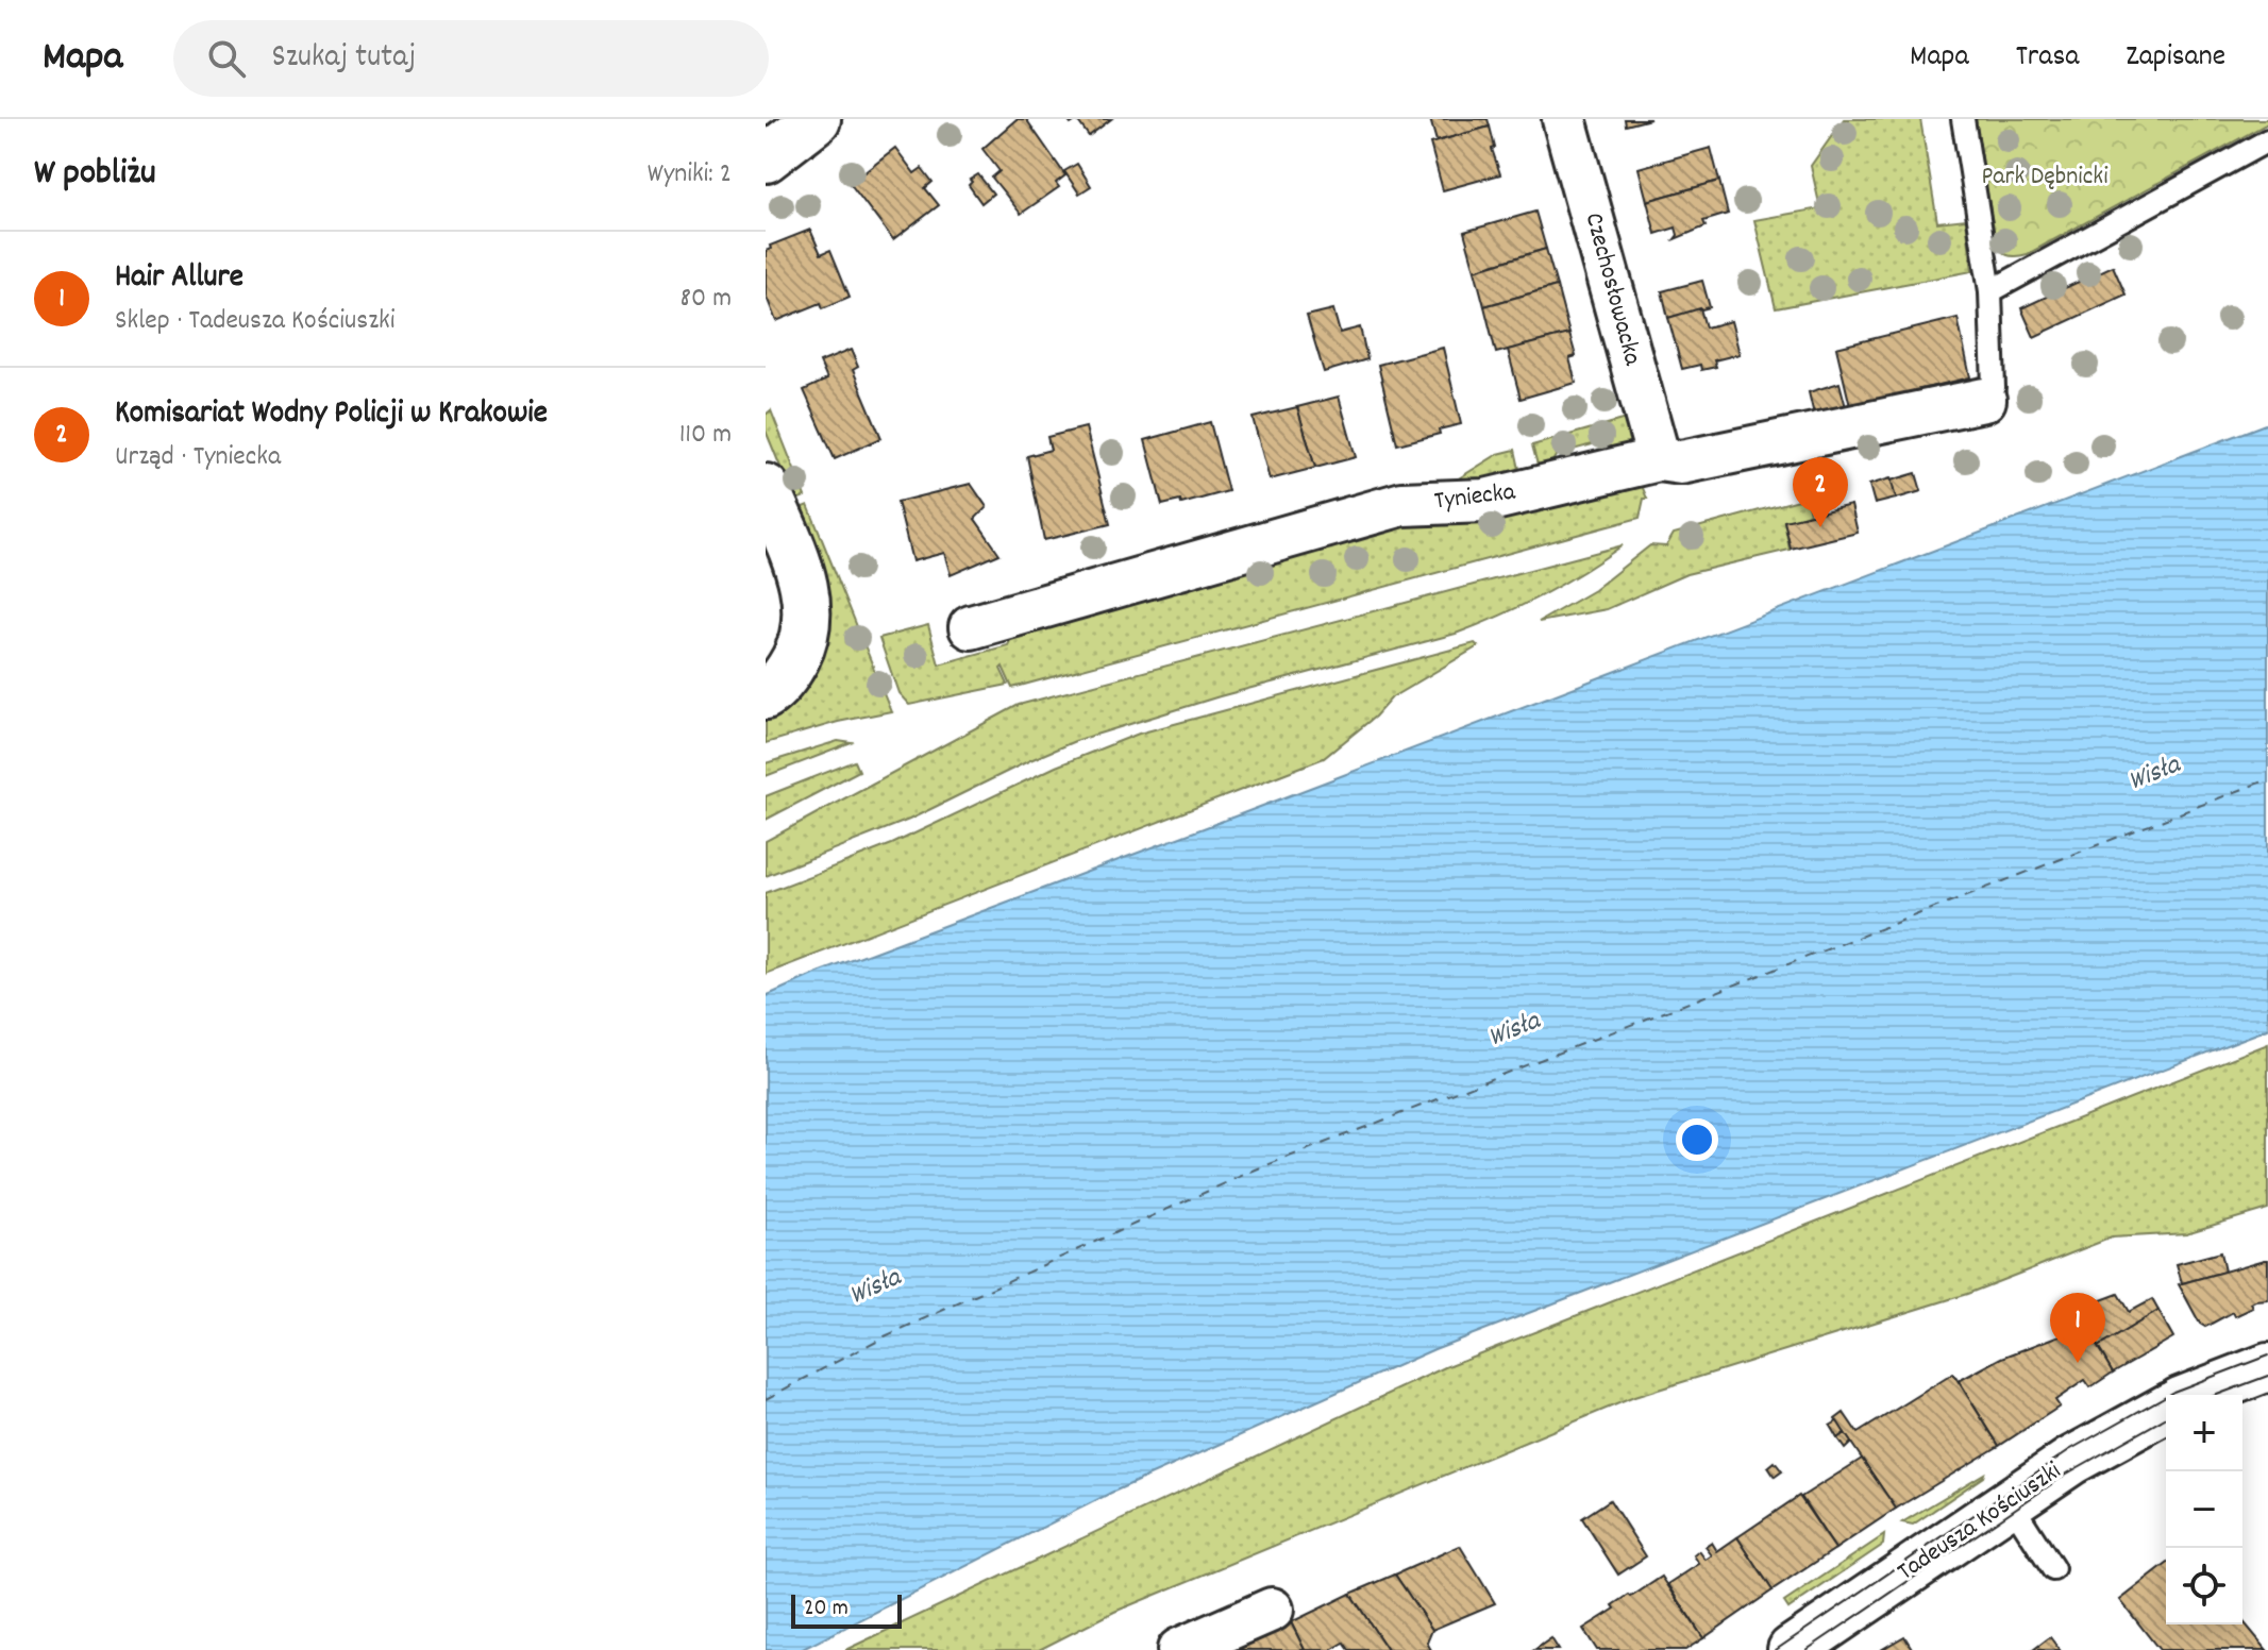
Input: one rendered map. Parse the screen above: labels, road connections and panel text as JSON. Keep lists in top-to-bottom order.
{
  "streets": {
    "street": ["Czechosłowacka", "Tyniecka", "Tadeusza Kościuszki"]
  },
  "crossings": [
    ["Czechosłowacka", "Tyniecka"]
  ],
  "water": ["Wisła"],
  "parks": ["Park Dębnicki"],
  "scale_bar": "20 m",
  "page": {
    "header": "Mapa",
    "search": "Szukaj tutaj",
    "nav": ["Mapa", "Trasa", "Zapisane"],
    "heading": ["W pobliżu", "Wyniki: 2"],
    "list": [
      {
        "mark": "1",
        "name": "Hair Allure",
        "note": "Sklep · Tadeusza Kościuszki",
        "value": "80 m"
      },
      {
        "mark": "2",
        "name": "Komisariat Wodny Policji w Krakowie",
        "note": "Urząd · Tyniecka",
        "value": "110 m"
      }
    ],
    "pins": ["2", "1"],
    "map_buttons": ["+", "−"],
    "scale": "20 m"
  }
}
